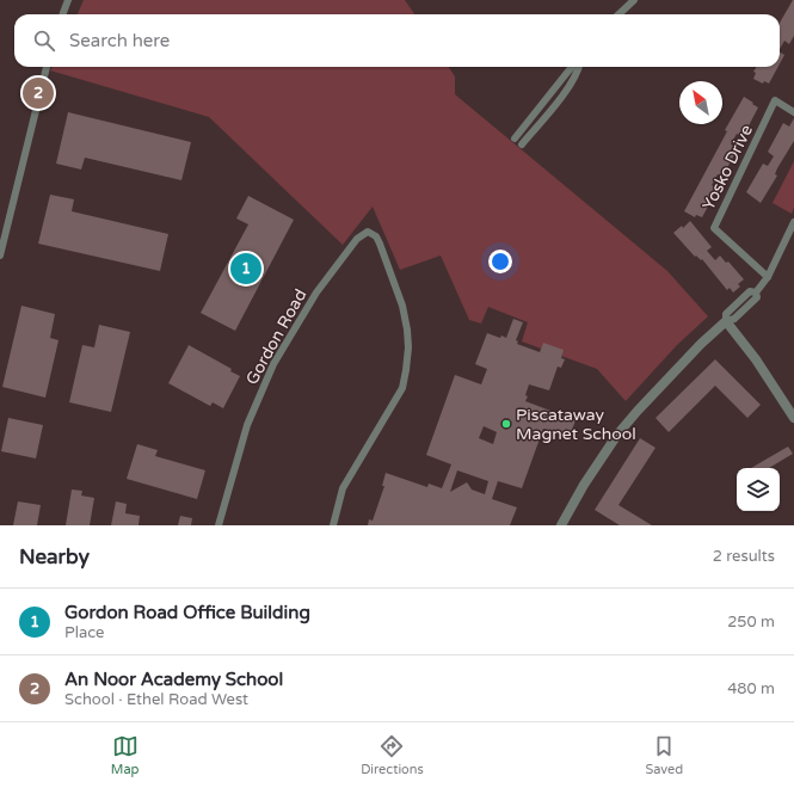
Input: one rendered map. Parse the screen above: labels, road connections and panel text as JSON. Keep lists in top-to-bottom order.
{
  "streets": {
    "street": ["Yosko Drive", "Gordon Road"]
  },
  "places": ["Piscataway Magnet School"],
  "north": "top left",
  "page": {
    "search": "Search here",
    "pins": ["2", "1"],
    "heading": ["Nearby", "2 results"],
    "list": [
      {
        "mark": "1",
        "name": "Gordon Road Office Building",
        "note": "Place",
        "value": "250 m"
      },
      {
        "mark": "2",
        "name": "An Noor Academy School",
        "note": "School · Ethel Road West",
        "value": "480 m"
      }
    ],
    "nav": ["Map", "Directions", "Saved"]
  }
}
